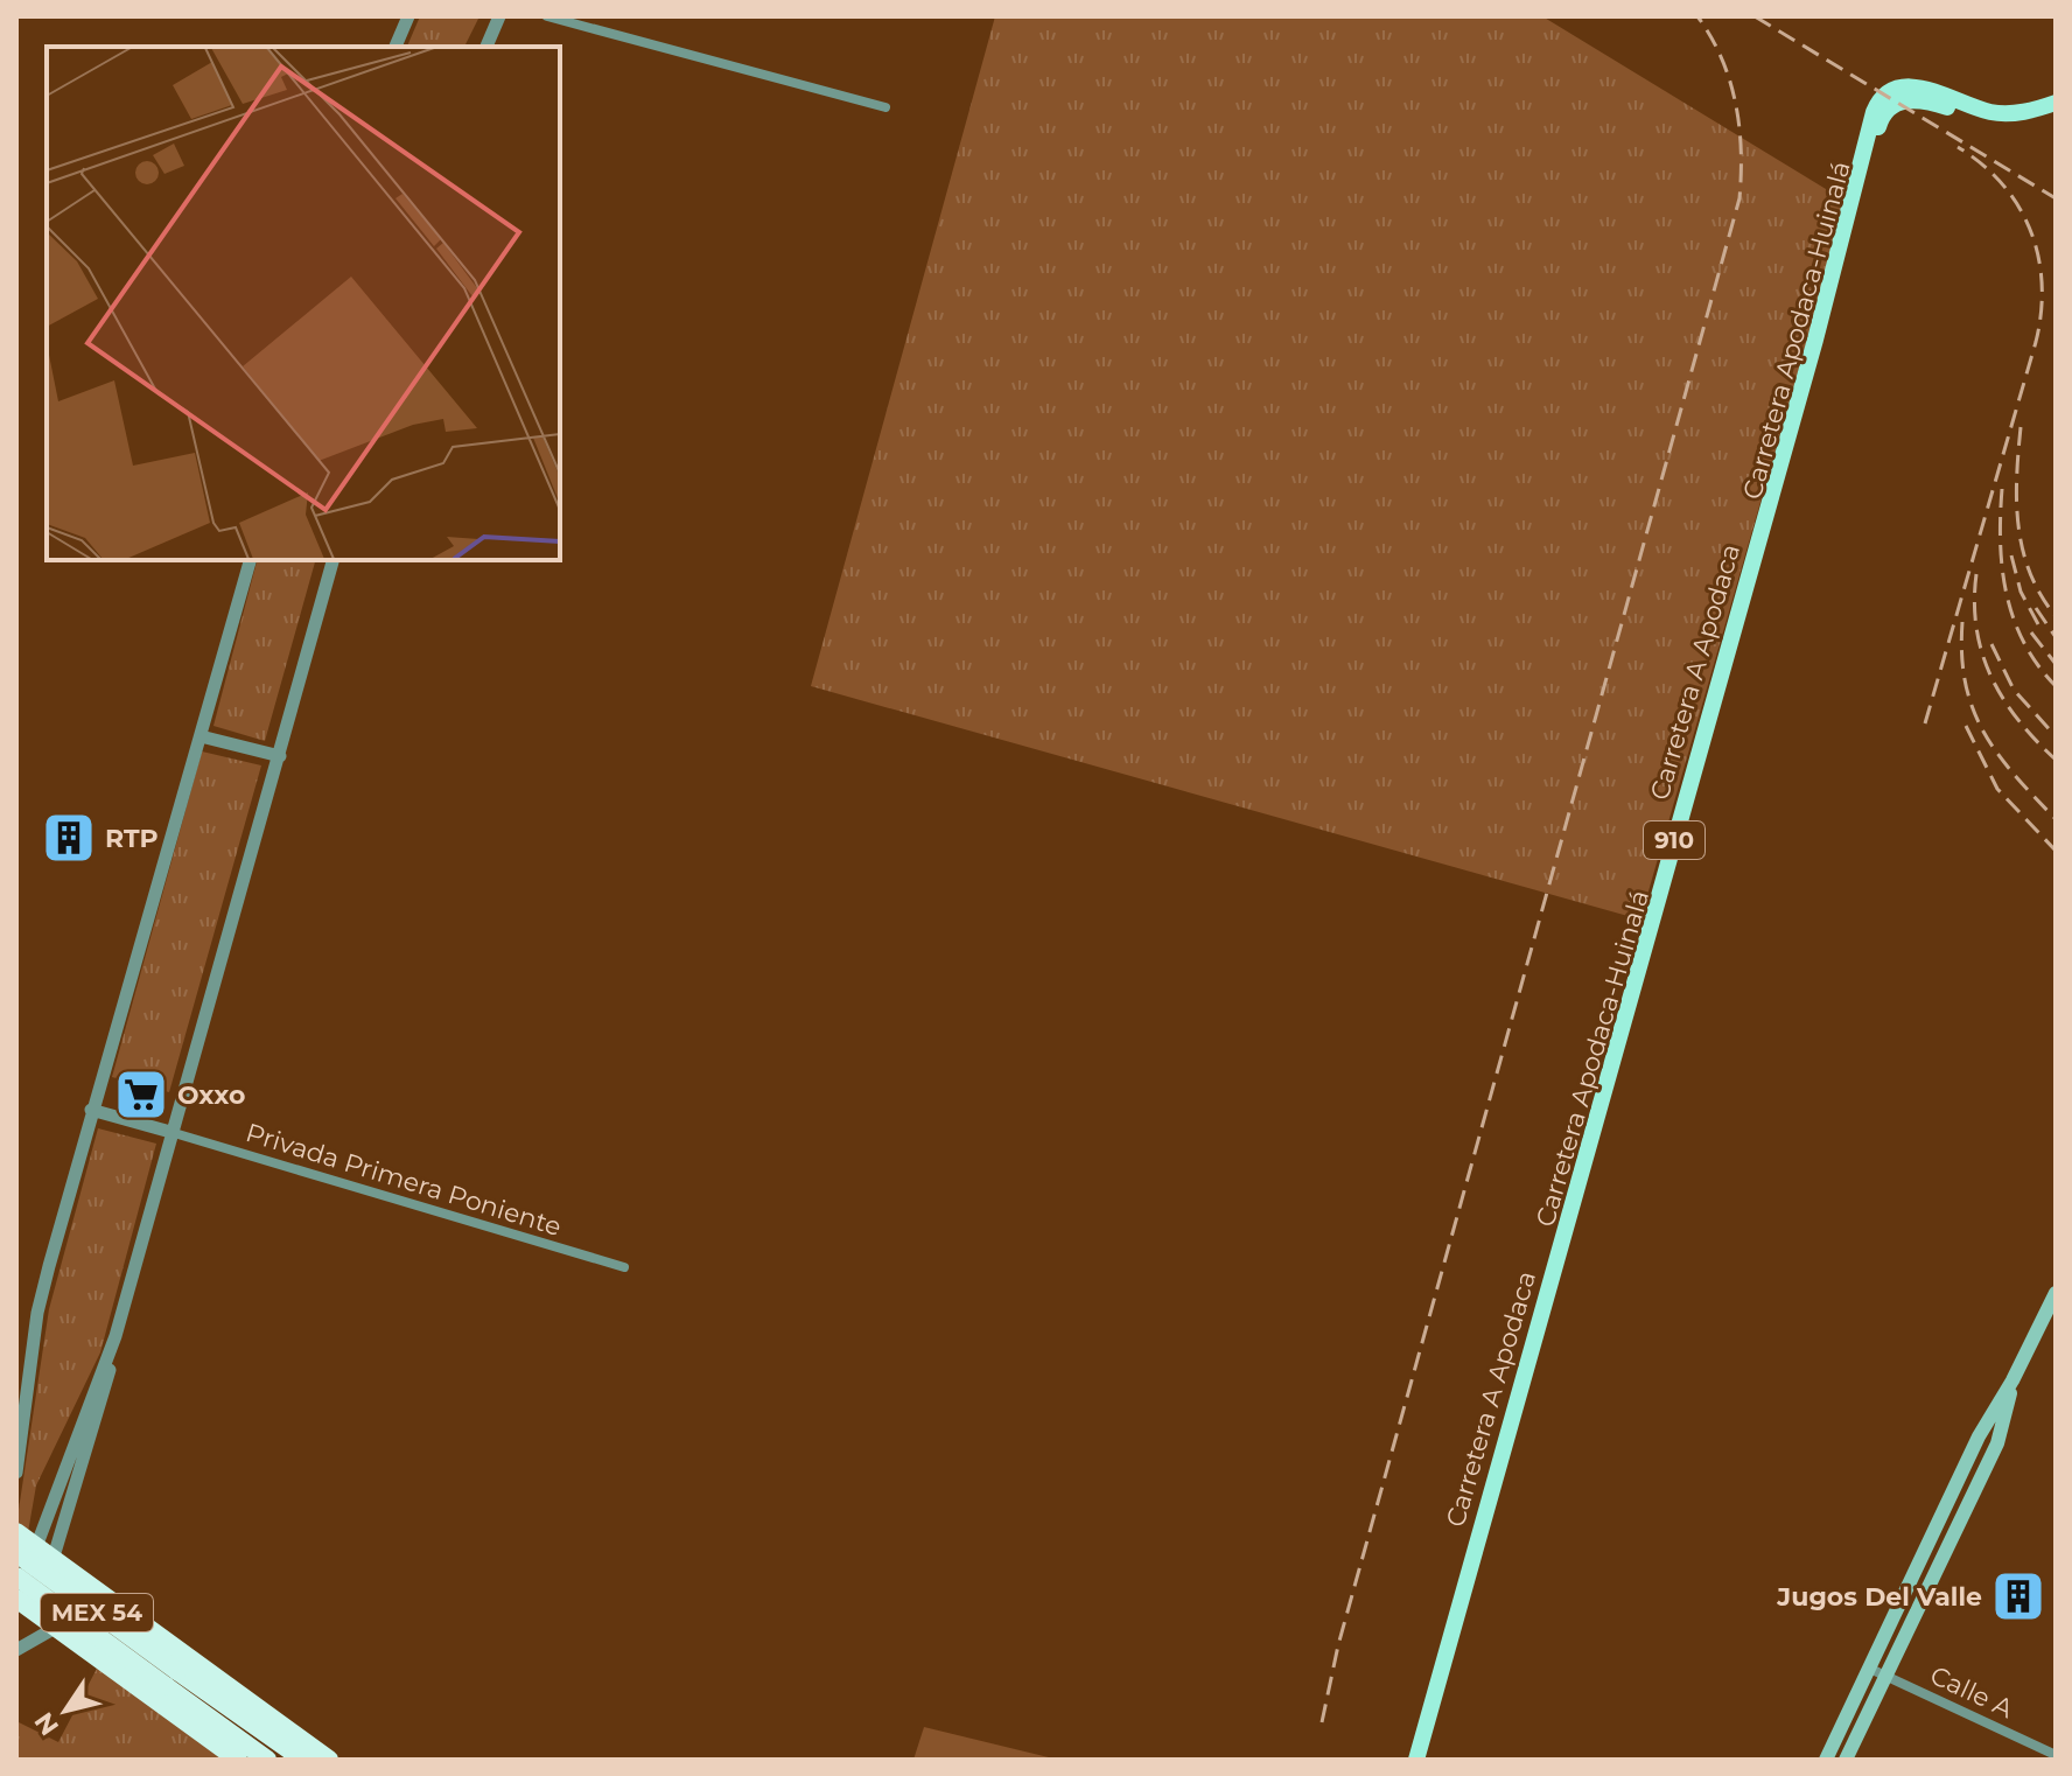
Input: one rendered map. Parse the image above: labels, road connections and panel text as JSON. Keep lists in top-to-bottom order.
{
  "streets": {
    "highway": ["MEX 54"],
    "main road": ["Carretera Apodaca-Huinalá", "Carretera A Apodaca", "910"],
    "street": ["Privada Primera Poniente", "Calle A"]
  },
  "places": {
    "building": ["RTP", "Jugos Del Valle"],
    "supermarket": ["Oxxo"]
  },
  "north": "bottom left"
}
